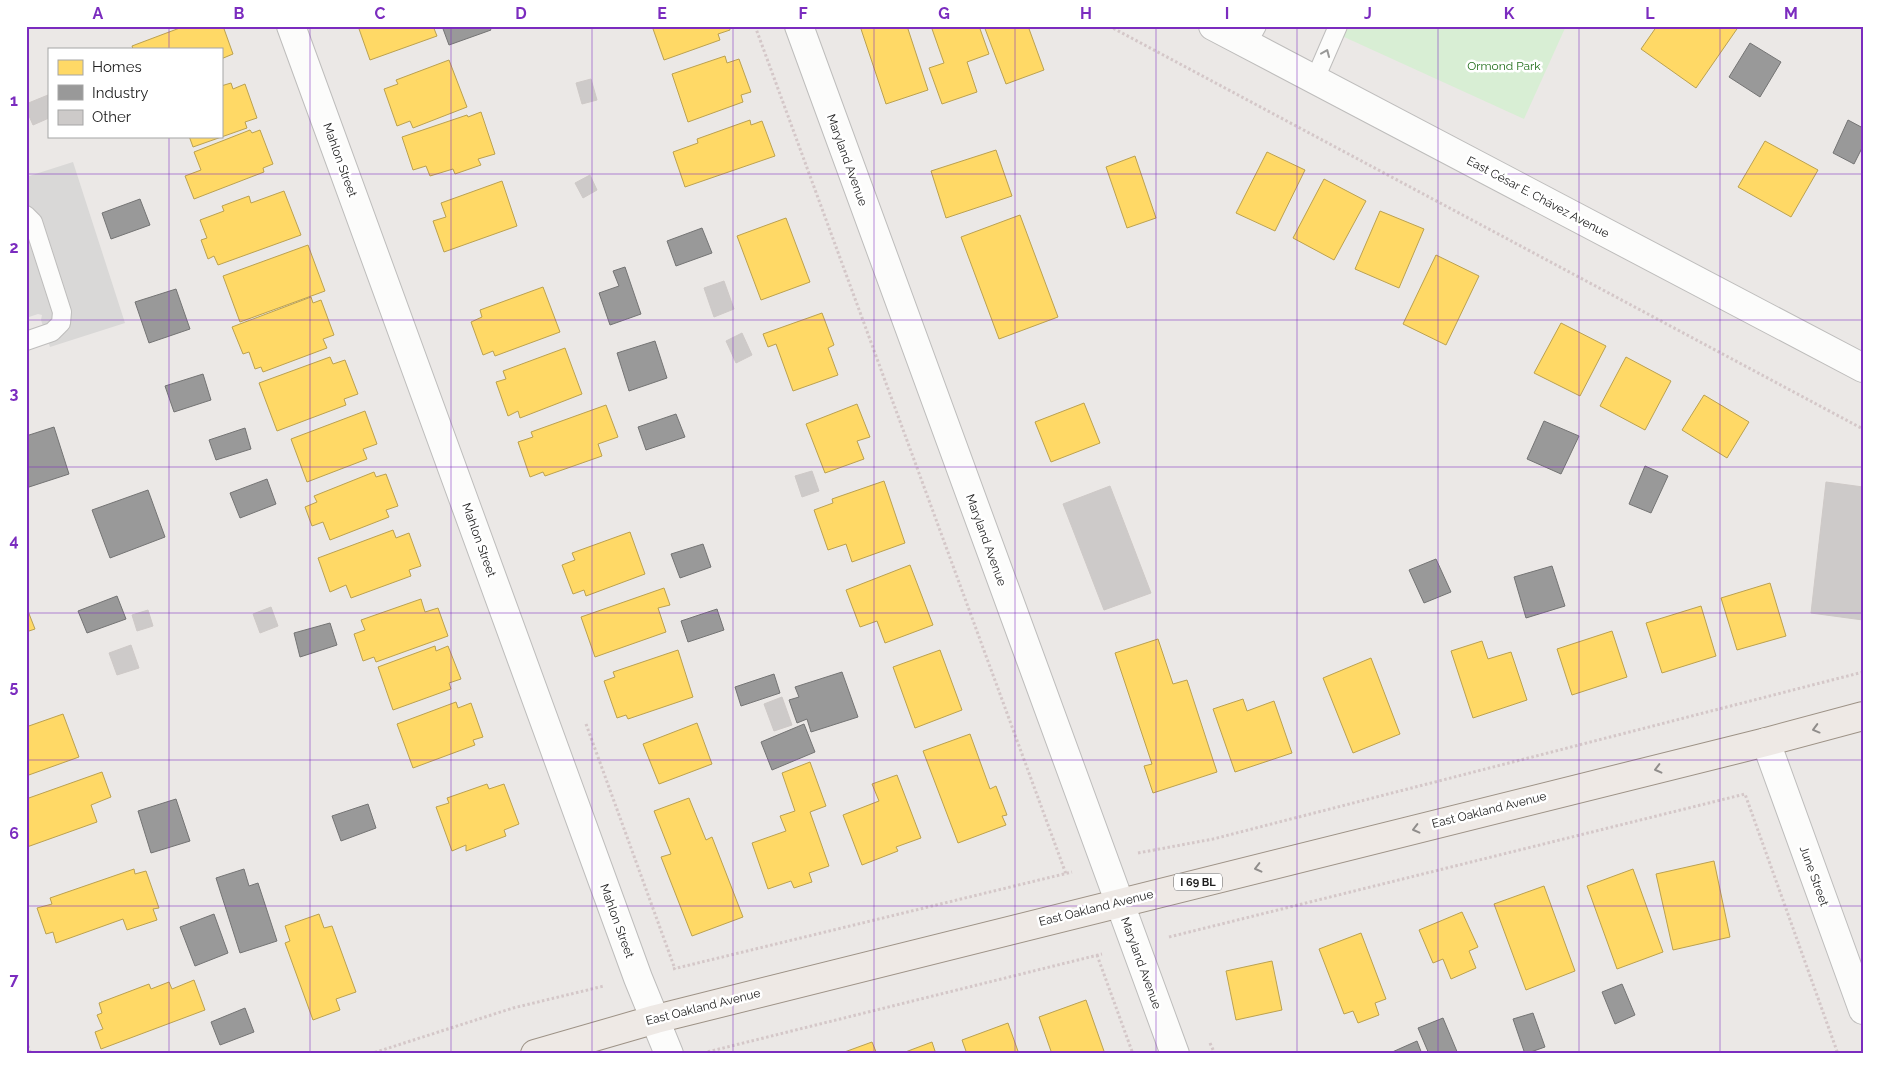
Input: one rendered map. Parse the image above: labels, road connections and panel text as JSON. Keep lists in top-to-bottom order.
{
  "streets": {
    "main road": ["East Oakland Avenue", "I 69 BL"],
    "street": [
      "Mahlon Street",
      "Maryland Avenue",
      "East César E. Chávez Avenue",
      "June Street"
    ]
  },
  "crossings": [
    ["Mahlon Street", "East Oakland Avenue"],
    ["Maryland Avenue", "East Oakland Avenue"],
    ["East Oakland Avenue", "June Street"]
  ],
  "one_way": ["East Oakland Avenue"],
  "parks": ["Ormond Park"],
  "legend": ["Homes", "Industry", "Other"],
  "grid": {
    "columns": [
      "A",
      "B",
      "C",
      "D",
      "E",
      "F",
      "G",
      "H",
      "I",
      "J",
      "K",
      "L",
      "M"
    ],
    "rows": [
      "1",
      "2",
      "3",
      "4",
      "5",
      "6",
      "7"
    ]
  }
}
